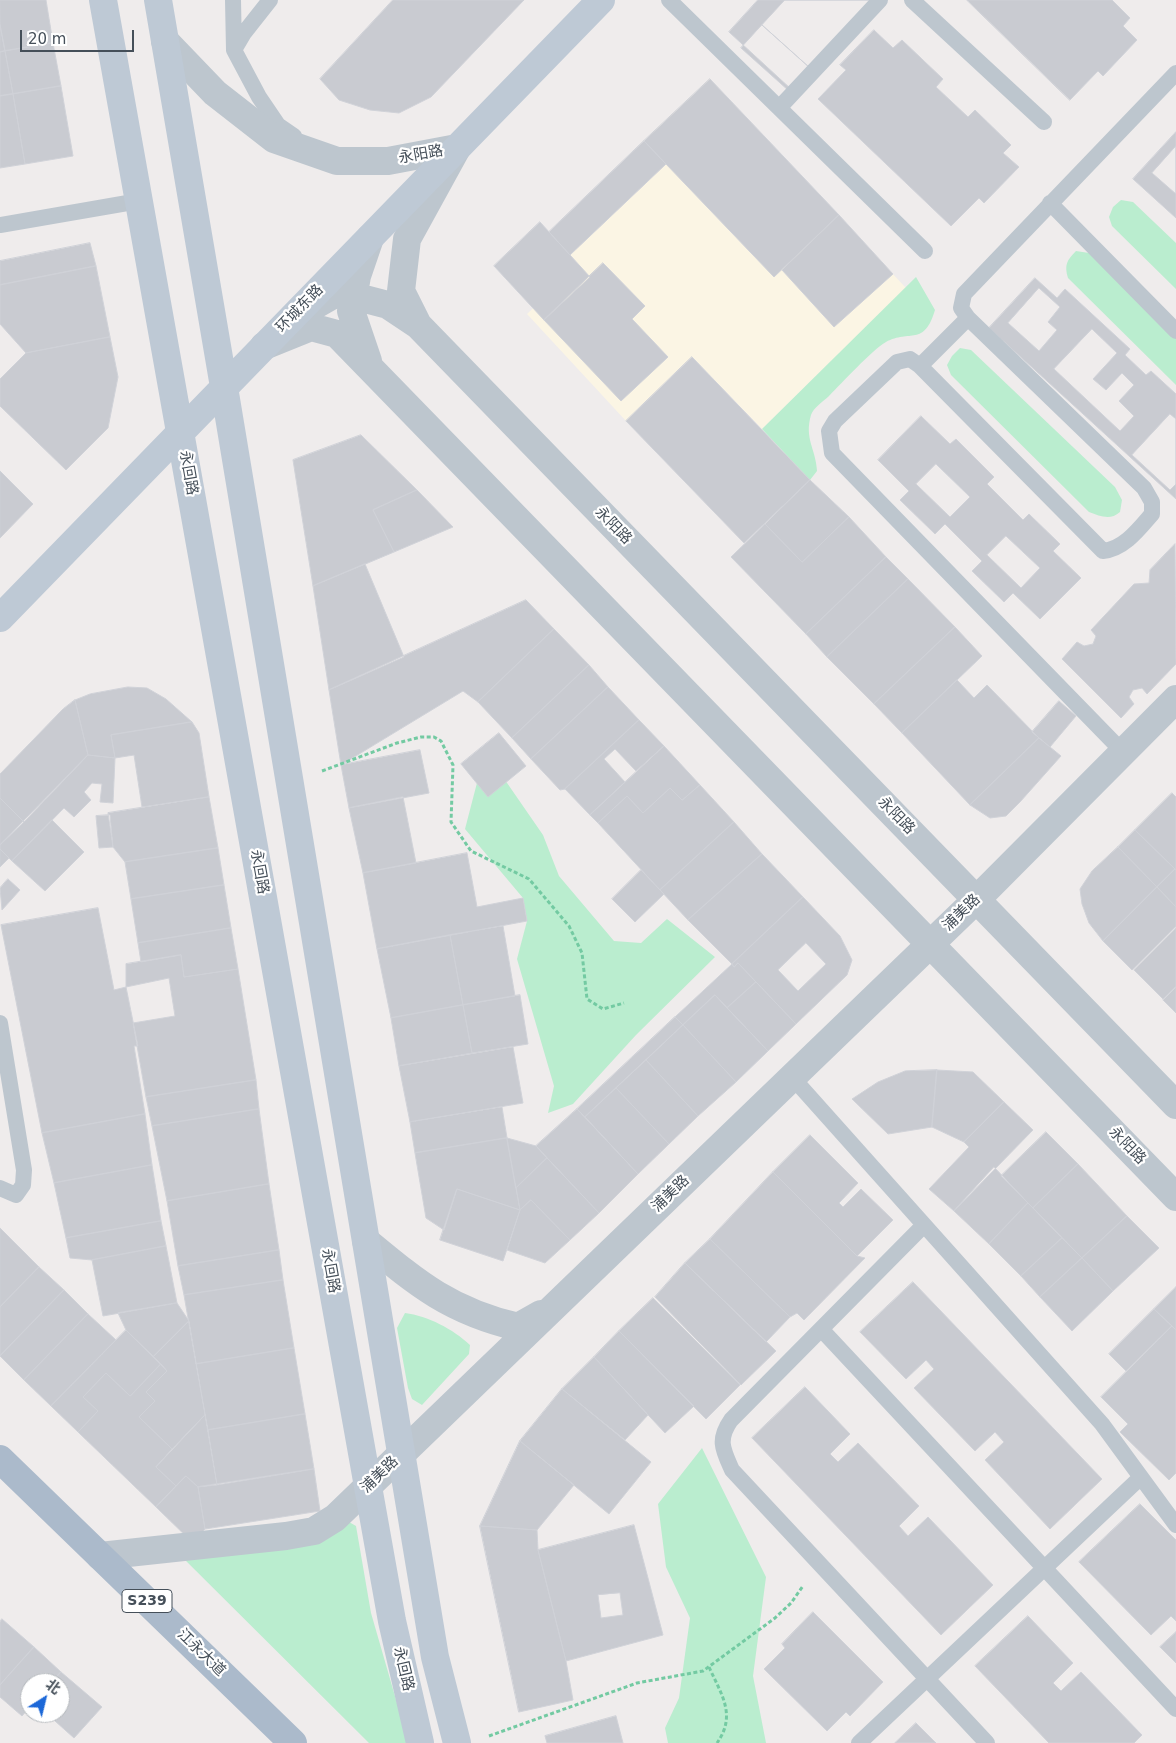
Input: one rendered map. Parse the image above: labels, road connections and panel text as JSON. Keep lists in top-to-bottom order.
{
  "streets": {
    "main road": [
      "环城东路",
      "永回路",
      "S239",
      "江永大道"
    ],
    "street": ["永阳路", "浦美路"]
  },
  "crossings": [
    ["永阳路", "环城东路"],
    ["永阳路", "浦美路"],
    ["环城东路", "永回路"],
    ["永回路", "浦美路"],
    ["浦美路", "江永大道"]
  ],
  "scale_bar": "20 m",
  "north": "top right"
}
